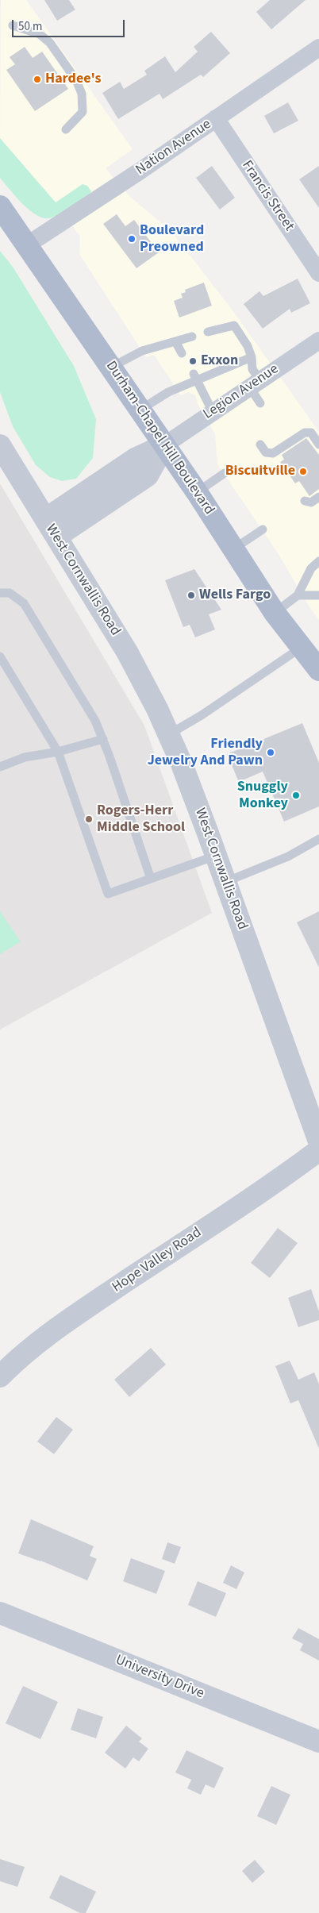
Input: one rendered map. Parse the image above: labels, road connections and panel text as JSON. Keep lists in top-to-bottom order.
{
  "streets": {
    "main road": ["Durham-Chapel Hill Boulevard"],
    "street": [
      "Nation Avenue",
      "Francis Street",
      "Legion Avenue",
      "West Cornwallis Road",
      "Hope Valley Road",
      "University Drive"
    ]
  },
  "crossings": [
    ["Nation Avenue", "Francis Street"],
    ["Nation Avenue", "Durham-Chapel Hill Boulevard"],
    ["Legion Avenue", "Durham-Chapel Hill Boulevard"],
    ["Legion Avenue", "West Cornwallis Road"]
  ],
  "places": [
    "Hardee's",
    "Boulevard Preowned",
    "Exxon",
    "Biscuitville",
    "Wells Fargo",
    "Friendly Jewelry And Pawn",
    "Snuggly Monkey",
    "Rogers-Herr Middle School"
  ],
  "scale_bar": "50 m"
}
